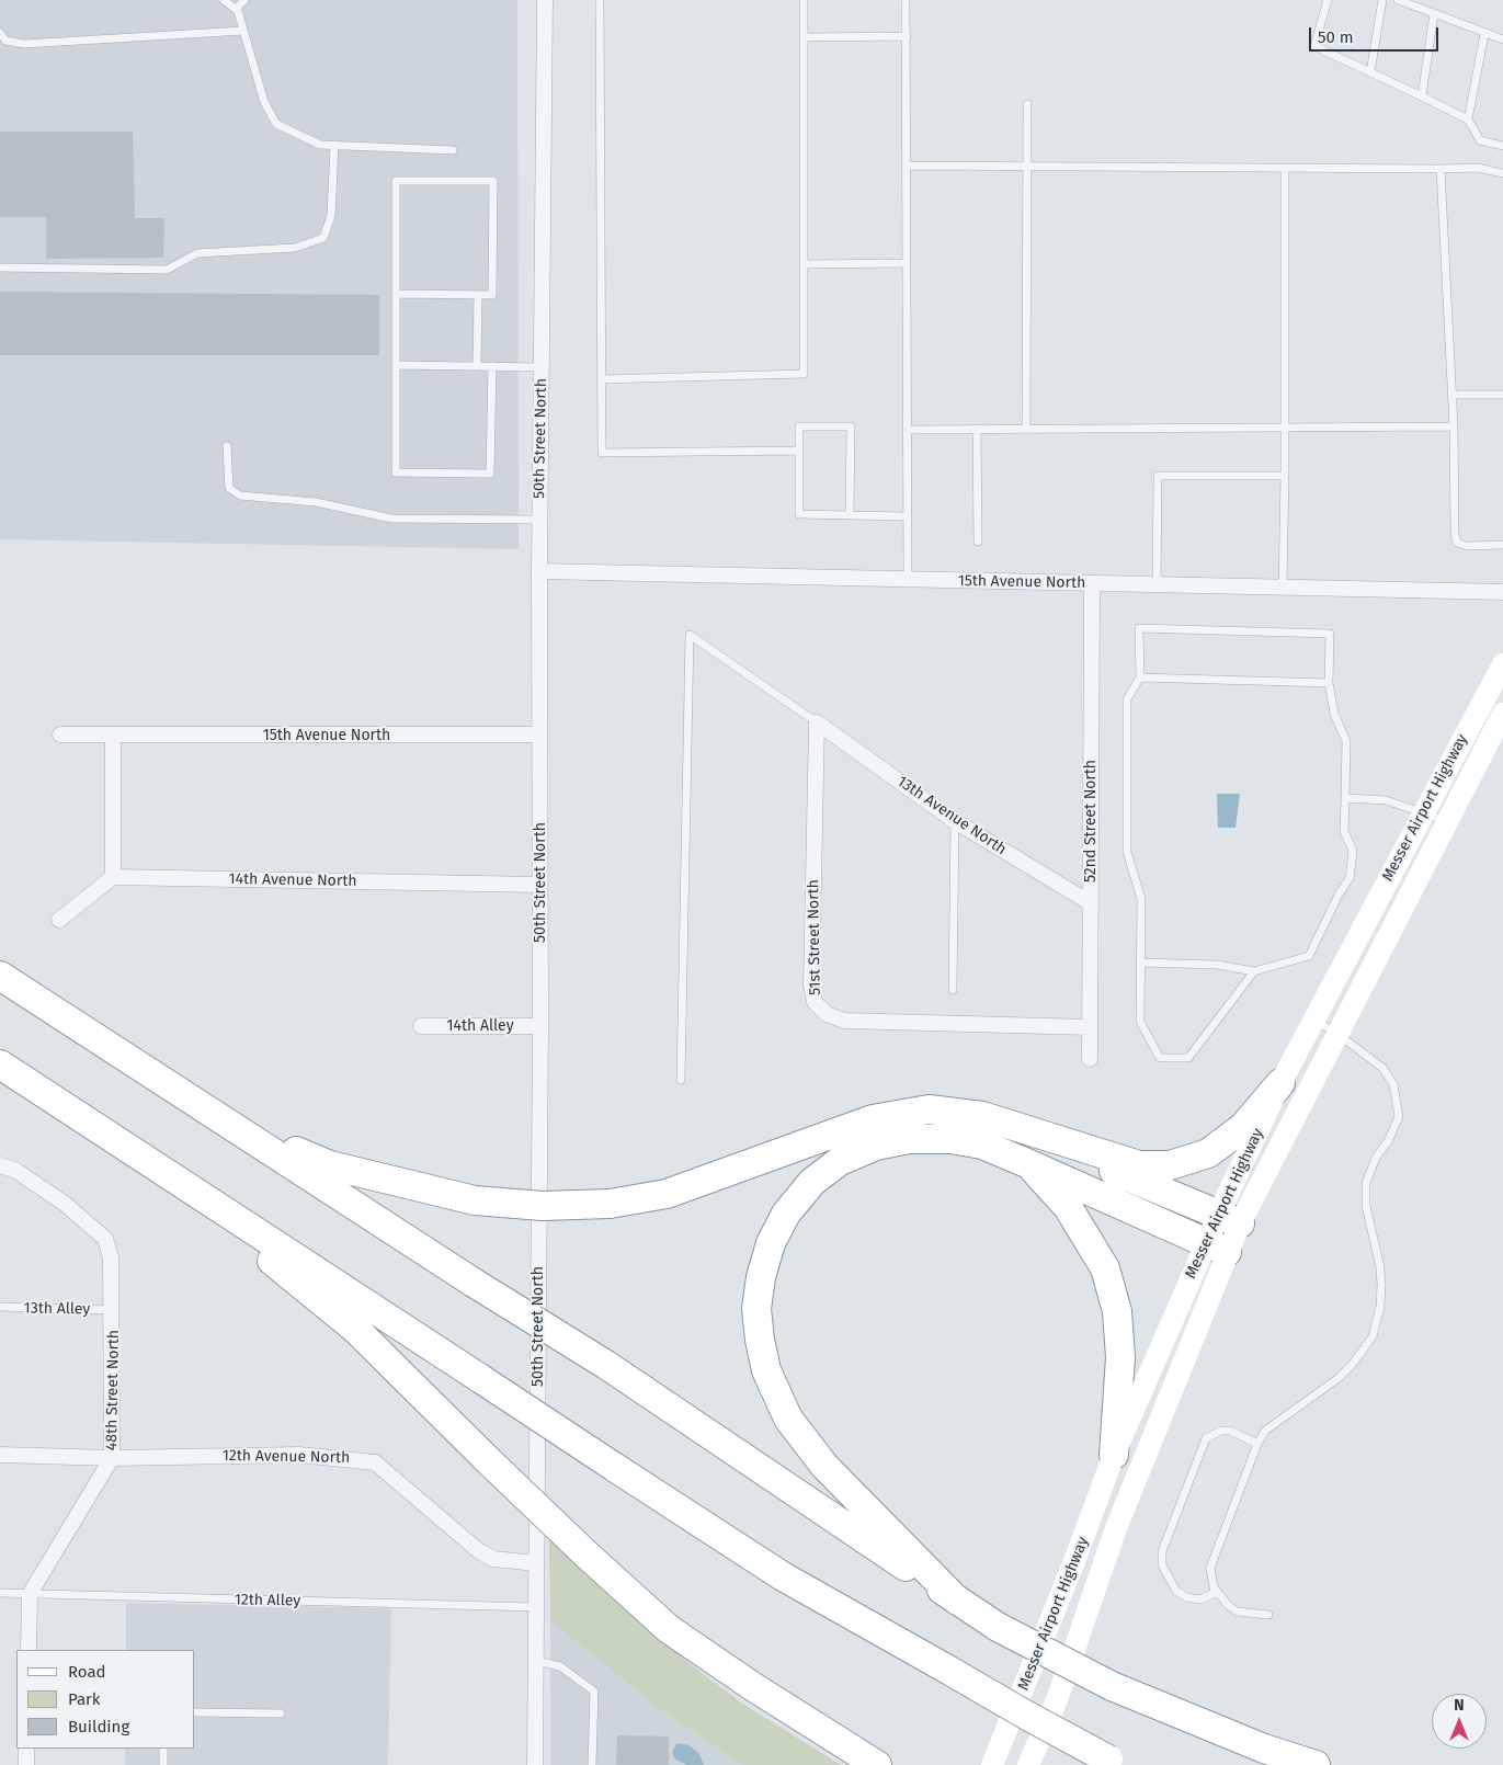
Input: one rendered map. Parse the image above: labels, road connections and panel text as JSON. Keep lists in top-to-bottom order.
{
  "streets": {
    "main road": ["Messer Airport Highway"],
    "street": [
      "50th Street North",
      "15th Avenue North",
      "13th Avenue North",
      "52nd Street North",
      "14th Avenue North",
      "51st Street North",
      "14th Alley",
      "48th Street North",
      "12th Avenue North"
    ],
    "lane": ["13th Alley", "12th Alley"]
  },
  "crossings": [
    ["50th Street North", "15th Avenue North"],
    ["50th Street North", "14th Avenue North"],
    ["50th Street North", "14th Alley"],
    ["50th Street North", "12th Avenue North"],
    ["50th Street North", "12th Alley"],
    ["15th Avenue North", "52nd Street North"],
    ["13th Avenue North", "52nd Street North"],
    ["13th Avenue North", "51st Street North"],
    ["52nd Street North", "51st Street North"],
    ["13th Alley", "48th Street North"],
    ["48th Street North", "12th Avenue North"],
    ["48th Street North", "12th Alley"]
  ],
  "legend": ["Road", "Park", "Building"],
  "scale_bar": "50 m",
  "north": "top"
}
